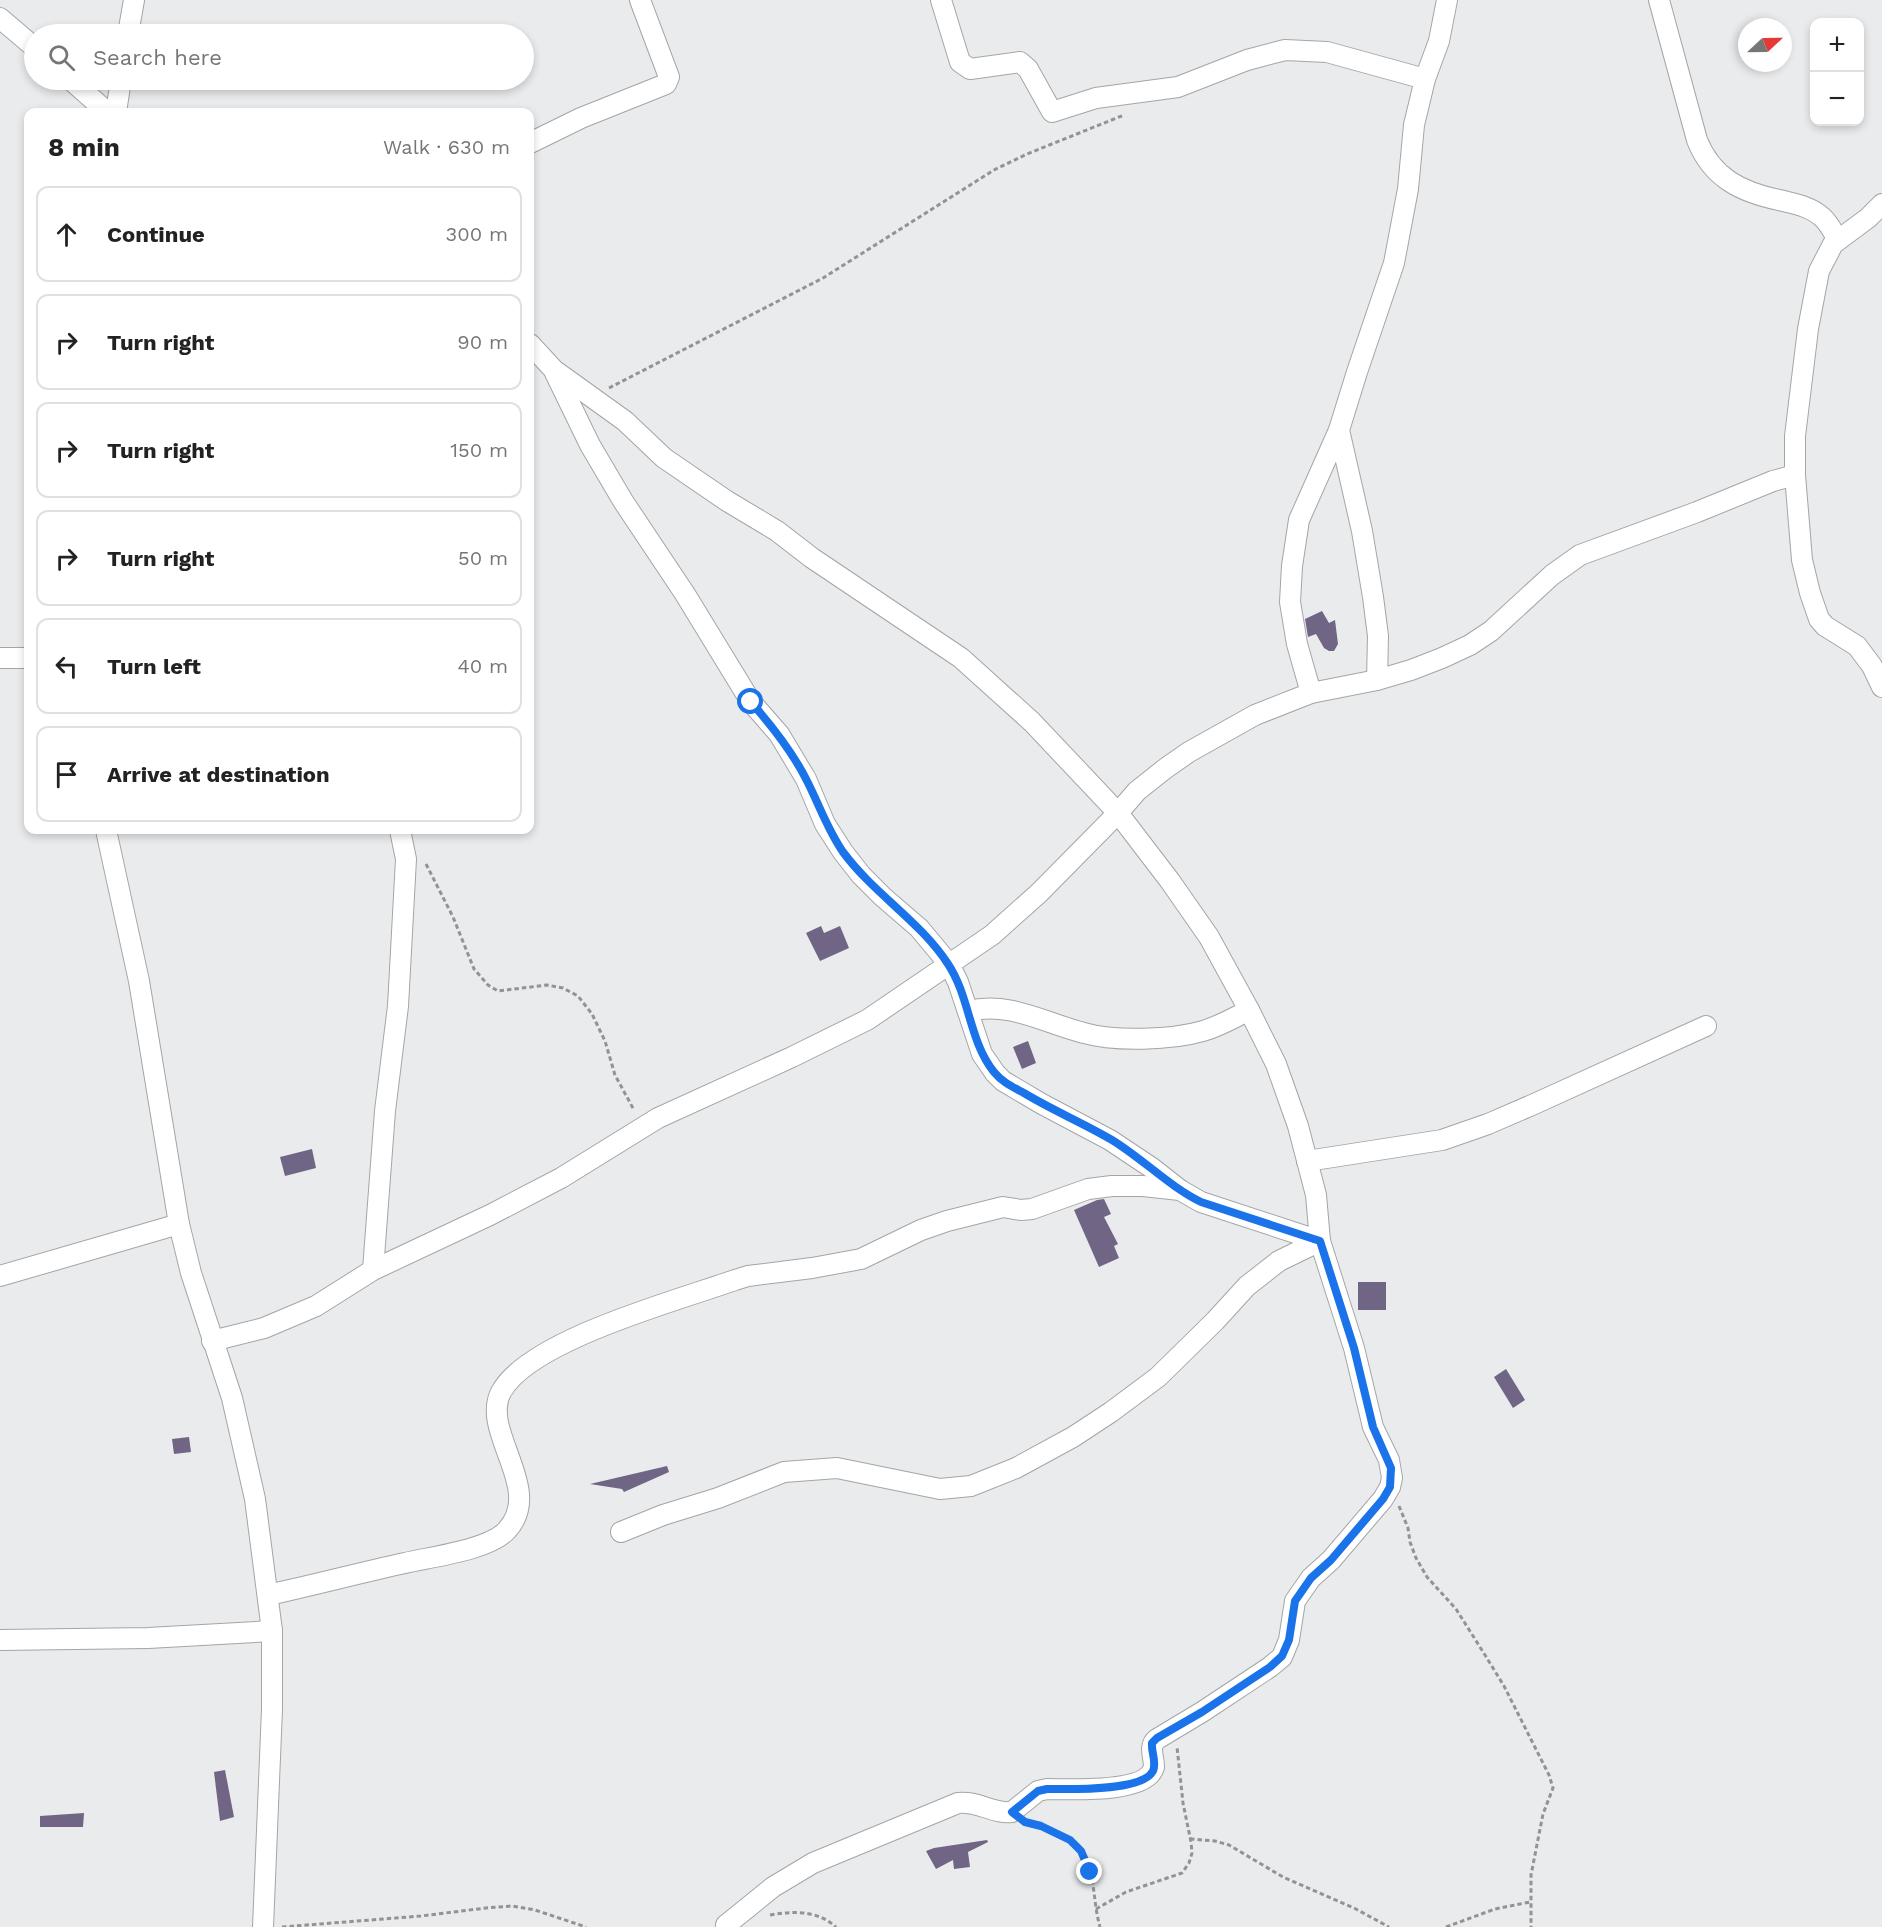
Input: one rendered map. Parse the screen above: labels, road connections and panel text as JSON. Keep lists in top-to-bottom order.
{
  "north": "right",
  "page": {
    "map_buttons": ["+", "−"],
    "search": "Search here",
    "heading": ["8 min", "Walk · 630 m"],
    "list": [
      ["Continue", "300 m"],
      ["Turn right", "90 m"],
      ["Turn right", "150 m"],
      ["Turn right", "50 m"],
      ["Turn left", "40 m"],
      "Arrive at destination"
    ]
  }
}
